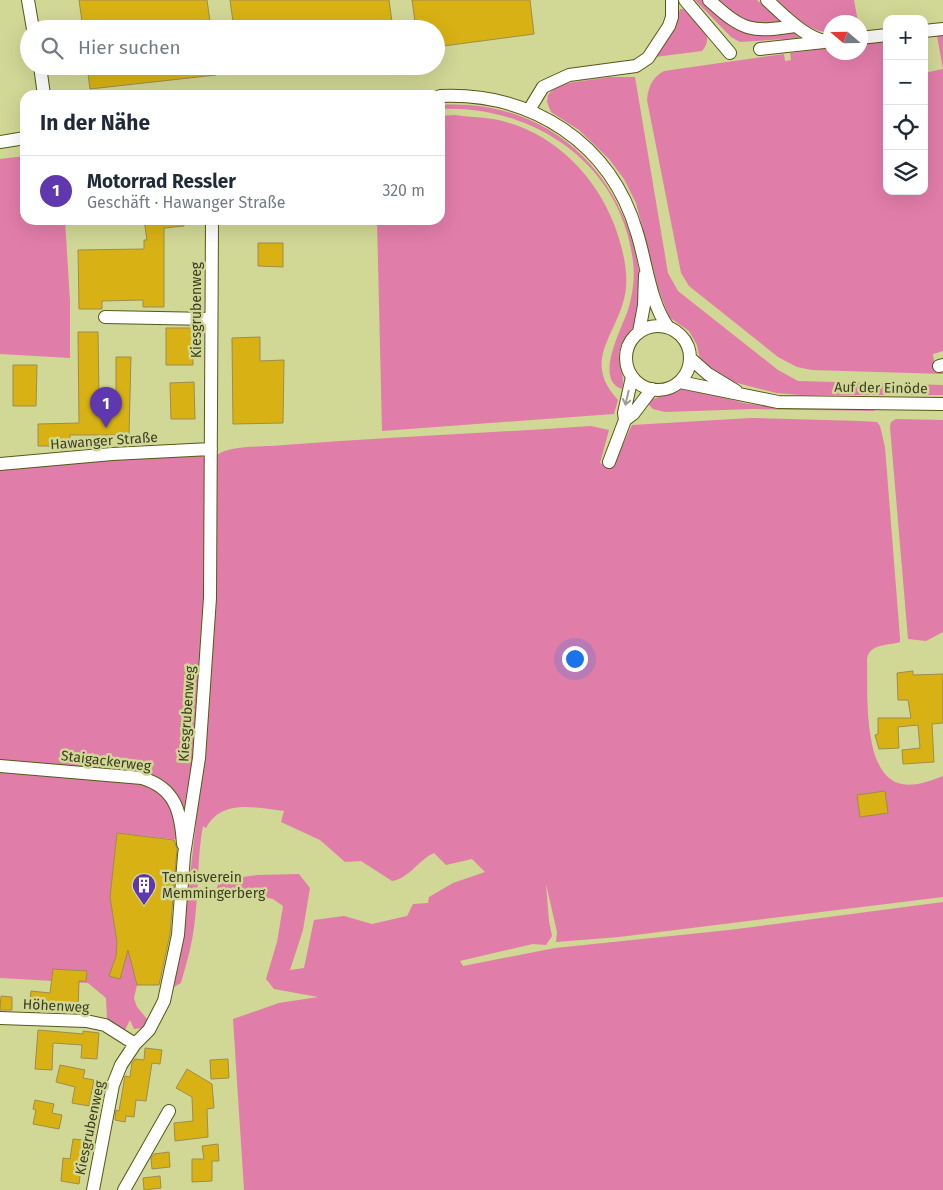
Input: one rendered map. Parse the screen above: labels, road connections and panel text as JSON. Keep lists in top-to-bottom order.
{
  "streets": {
    "street": [
      "Kiesgrubenweg",
      "Auf der Einöde",
      "Hawanger Straße",
      "Staigackerweg",
      "Höhenweg"
    ]
  },
  "crossings": [
    ["Kiesgrubenweg", "Hawanger Straße"],
    ["Kiesgrubenweg", "Staigackerweg"],
    ["Kiesgrubenweg", "Höhenweg"]
  ],
  "places": {
    "building": ["Tennisverein Memmingerberg"]
  },
  "north": "left",
  "page": {
    "map_buttons": ["+", "−"],
    "search": "Hier suchen",
    "heading": "In der Nähe",
    "list": [
      {
        "mark": "1",
        "name": "Motorrad Ressler",
        "note": "Geschäft · Hawanger Straße",
        "value": "320 m"
      }
    ],
    "pins": "1"
  }
}
